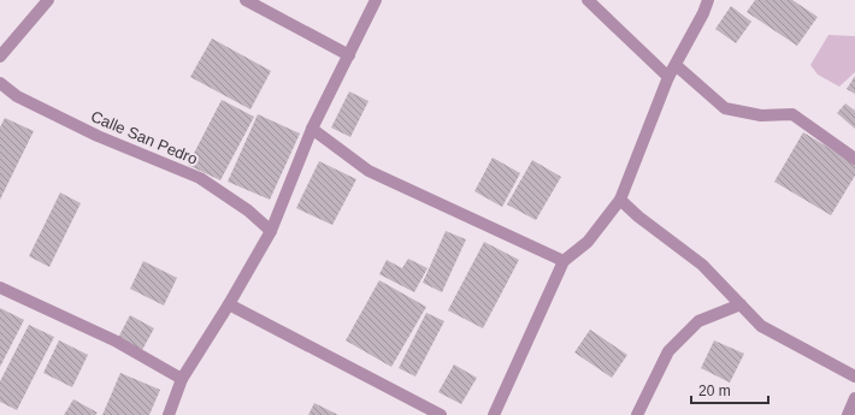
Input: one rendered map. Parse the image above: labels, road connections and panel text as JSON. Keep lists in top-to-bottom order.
{
  "streets": {
    "street": ["Calle San Pedro"]
  },
  "scale_bar": "20 m"
}
